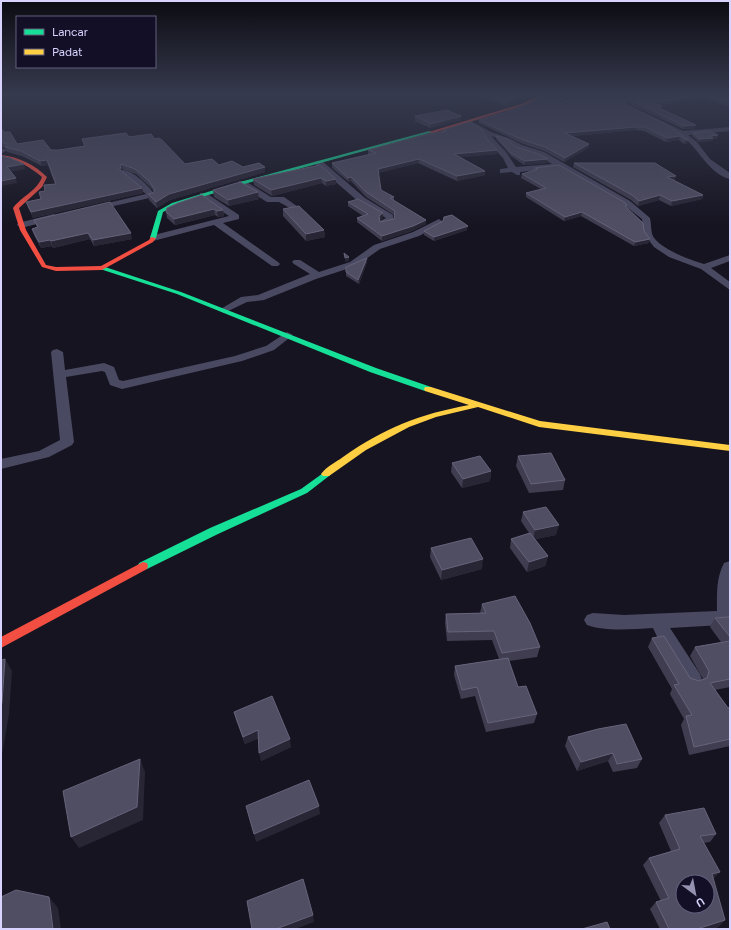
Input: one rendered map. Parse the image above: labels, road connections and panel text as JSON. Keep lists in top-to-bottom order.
{
  "legend": ["Lancar", "Padat"],
  "north": "bottom right"
}
